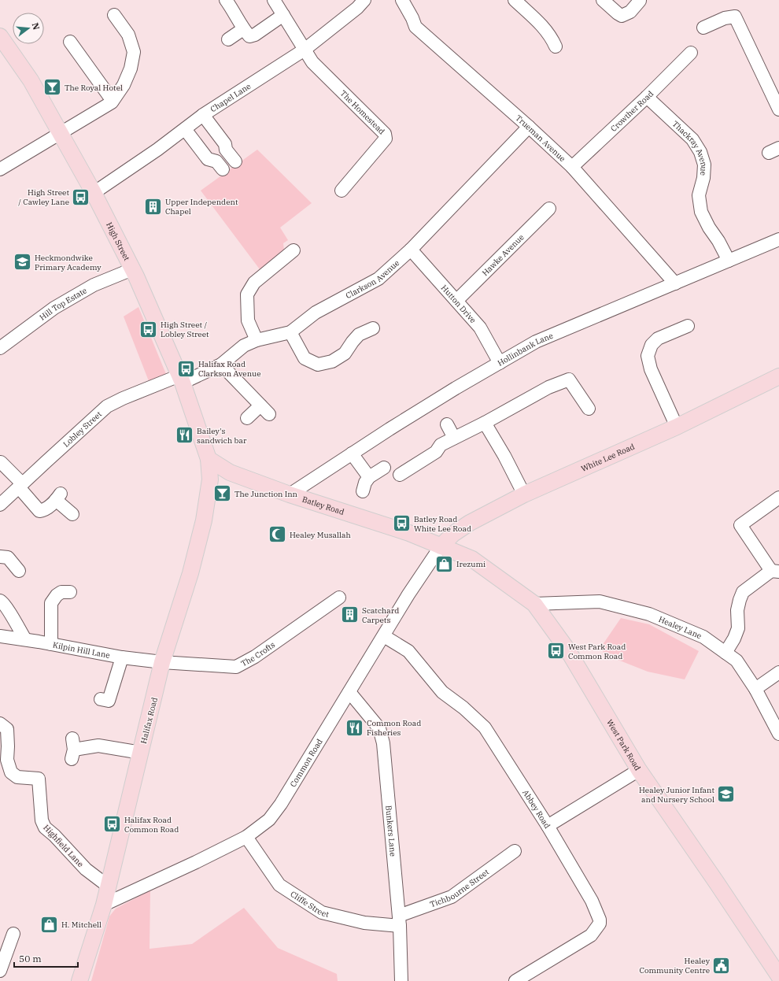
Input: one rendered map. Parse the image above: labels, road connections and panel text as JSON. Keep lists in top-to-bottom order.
{
  "streets": {
    "main road": [
      "High Street",
      "White Lee Road",
      "Batley Road",
      "Halifax Road",
      "West Park Road"
    ],
    "street": [
      "Chapel Lane",
      "Crowther Road",
      "The Homestead",
      "Trueman Avenue",
      "Thackray Avenue",
      "Hawke Avenue",
      "Clarkson Avenue",
      "Hill Top Estate",
      "Hutton Drive",
      "Hollinbank Lane",
      "Lobley Street",
      "Healey Lane",
      "Kilpin Hill Lane",
      "The Crofts",
      "Common Road",
      "Abbey Road",
      "Bunkers Lane",
      "Highfield Lane",
      "Tichbourne Street",
      "Cliffe Street"
    ]
  },
  "crossings": [
    ["Chapel Lane", "The Homestead"],
    ["Chapel Lane", "High Street"],
    ["Crowther Road", "Trueman Avenue"],
    ["Crowther Road", "Thackray Avenue"],
    ["Trueman Avenue", "Clarkson Avenue"],
    ["Trueman Avenue", "Hollinbank Lane"],
    ["Thackray Avenue", "Hollinbank Lane"],
    ["High Street", "Clarkson Avenue"],
    ["High Street", "Hill Top Estate"],
    ["High Street", "Lobley Street"],
    ["High Street", "Batley Road"],
    ["High Street", "Halifax Road"],
    ["Hawke Avenue", "Hutton Drive"],
    ["Clarkson Avenue", "Hutton Drive"],
    ["Clarkson Avenue", "Lobley Street"],
    ["Hutton Drive", "Hollinbank Lane"],
    ["Hollinbank Lane", "Batley Road"],
    ["White Lee Road", "Batley Road"],
    ["White Lee Road", "West Park Road"],
    ["White Lee Road", "Common Road"],
    ["Batley Road", "Halifax Road"],
    ["Batley Road", "West Park Road"],
    ["Batley Road", "Common Road"],
    ["Healey Lane", "West Park Road"],
    ["Kilpin Hill Lane", "The Crofts"],
    ["Kilpin Hill Lane", "Halifax Road"],
    ["The Crofts", "Halifax Road"],
    ["Halifax Road", "Common Road"],
    ["Halifax Road", "Highfield Lane"],
    ["West Park Road", "Common Road"],
    ["Common Road", "Abbey Road"],
    ["Common Road", "Bunkers Lane"],
    ["Common Road", "Cliffe Street"],
    ["Bunkers Lane", "Tichbourne Street"],
    ["Bunkers Lane", "Cliffe Street"],
    ["Tichbourne Street", "Cliffe Street"]
  ],
  "places": {
    "bar": ["The Royal Hotel", "The Junction Inn"],
    "bus stop": [
      "High Street / Cawley Lane",
      "High Street / Lobley Street",
      "Halifax Road Clarkson Avenue",
      "Batley Road White Lee Road",
      "West Park Road Common Road",
      "Halifax Road Common Road"
    ],
    "building": ["Upper Independent Chapel", "Scatchard Carpets"],
    "school or university": ["Heckmondwike Primary Academy", "Healey Junior Infant and Nursery School"],
    "restaurant": ["Bailey's sandwich bar", "Common Road Fisheries"],
    "mosque": ["Healey Musallah"],
    "shop": ["Irezumi", "H. Mitchell"],
    "public building": ["Healey Community Centre"]
  },
  "scale_bar": "50 m",
  "north": "right"
}
